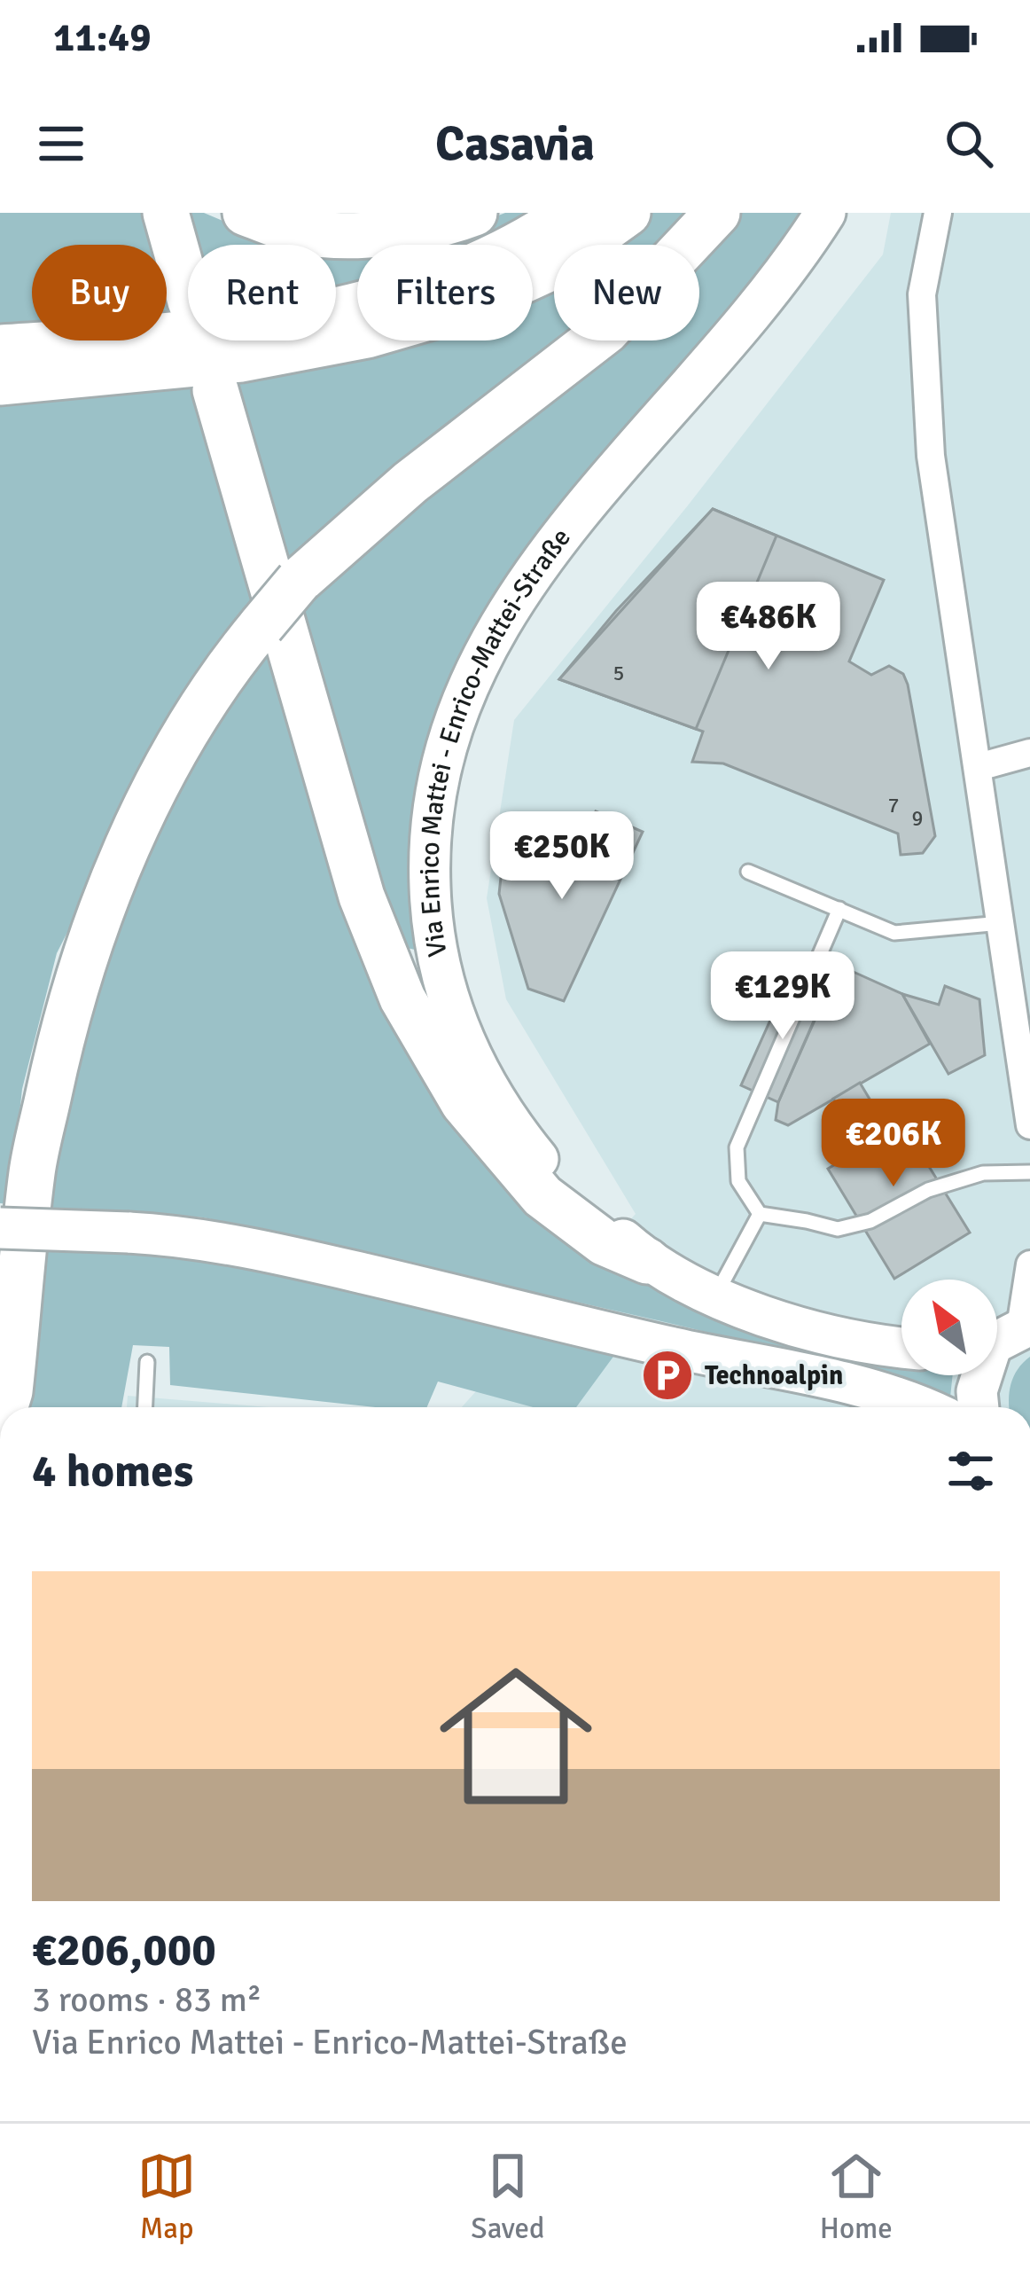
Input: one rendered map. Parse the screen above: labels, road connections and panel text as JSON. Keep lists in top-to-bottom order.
{
  "streets": {
    "main road": ["Via Enrico Mattei - Enrico-Mattei-Straße"]
  },
  "places": {
    "parking": ["Technoalpin"]
  },
  "house_numbers": ["5", "7", "9"],
  "north": "top left",
  "page": {
    "status": "11:49",
    "header": "Casavia",
    "chip": [
      "Buy",
      "Rent",
      "Filters",
      "New"
    ],
    "price": [
      "€486K",
      "€250K",
      "€129K",
      "€206K"
    ],
    "heading": "4 homes",
    "list": [
      {
        "name": "€206,000",
        "note": "3 rooms · 83 m² · Via Enrico Mattei - Enrico-Mattei-Straße"
      }
    ],
    "tabs": ["Map", "Saved", "Home"]
  }
}
